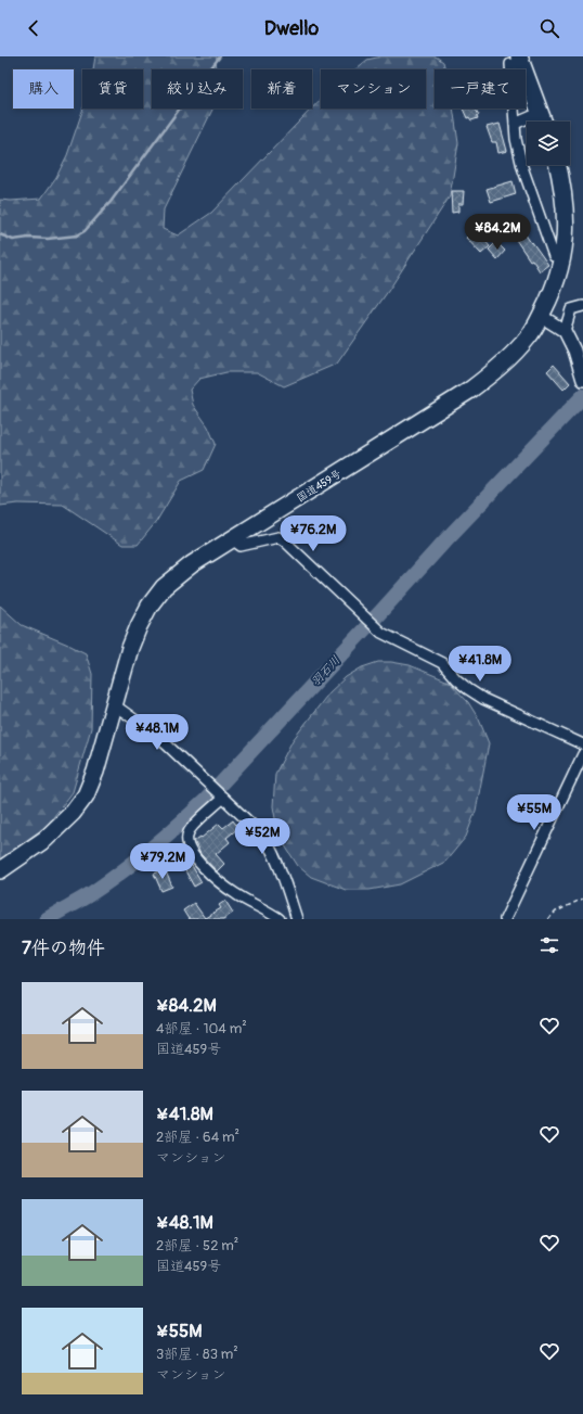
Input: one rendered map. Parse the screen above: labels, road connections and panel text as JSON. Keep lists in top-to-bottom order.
{
  "streets": {
    "highway": ["国道459号"]
  },
  "water": ["羽石川"],
  "page": {
    "header": "Dwello",
    "chip": [
      "購入",
      "賃貸",
      "絞り込み",
      "新着",
      "マンション",
      "一戸建て"
    ],
    "price": [
      "¥84.2M",
      "¥76.2M",
      "¥41.8M",
      "¥48.1M",
      "¥55M",
      "¥52M",
      "¥79.2M"
    ],
    "heading": "7件の物件",
    "list": [
      {
        "name": "¥84.2M",
        "note": "4部屋 · 104 m² · 国道459号"
      },
      {
        "name": "¥41.8M",
        "note": "2部屋 · 64 m² · マンション"
      },
      {
        "name": "¥48.1M",
        "note": "2部屋 · 52 m² · 国道459号"
      },
      {
        "name": "¥55M",
        "note": "3部屋 · 83 m² · マンション"
      }
    ]
  }
}
